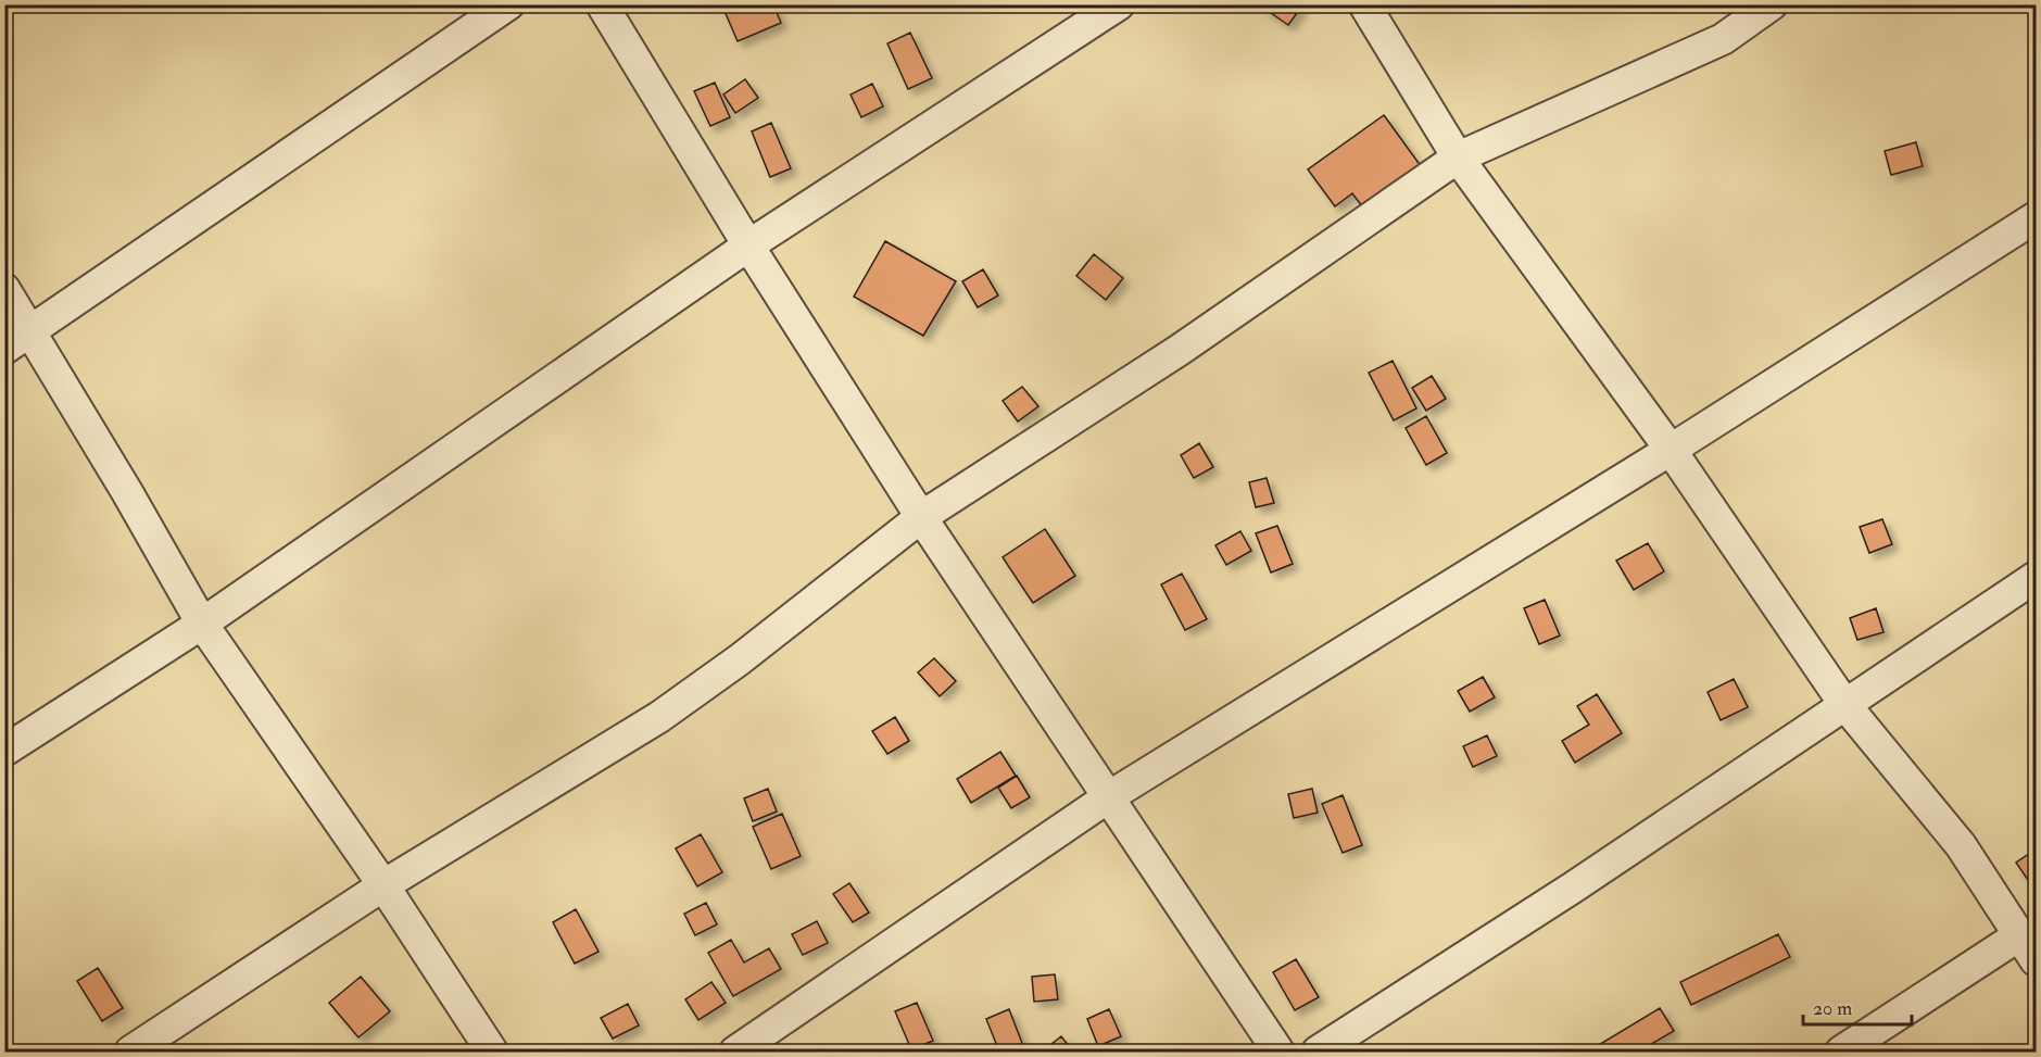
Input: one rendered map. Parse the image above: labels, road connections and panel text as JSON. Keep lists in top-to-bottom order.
{
  "scale_bar": "20 m"
}
